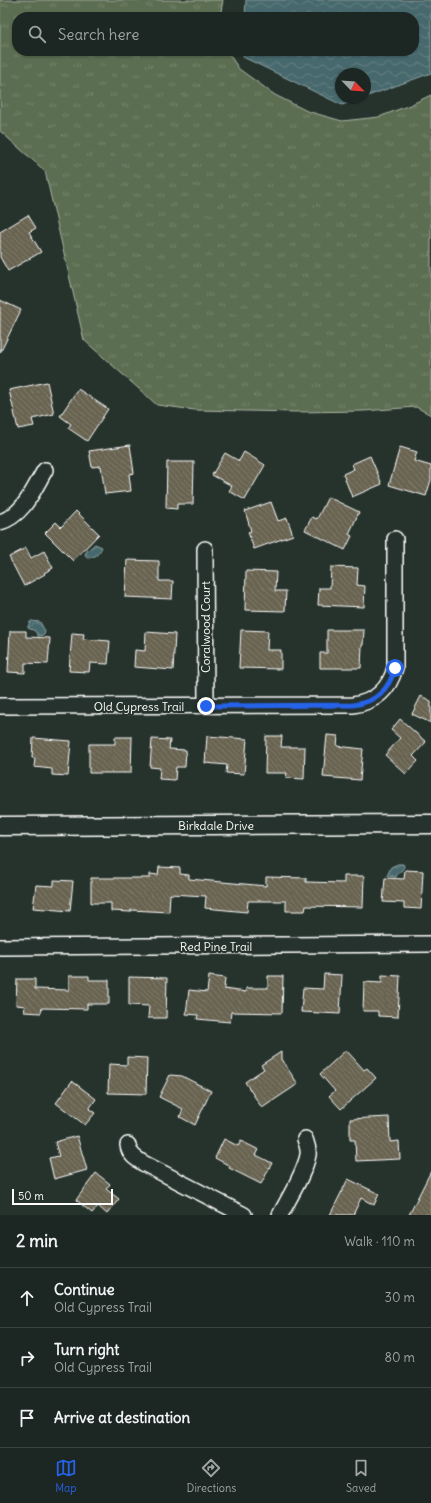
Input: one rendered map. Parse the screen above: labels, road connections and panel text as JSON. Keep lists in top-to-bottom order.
{
  "streets": {
    "street": [
      "Coralwood Court",
      "Old Cypress Trail",
      "Birkdale Drive",
      "Red Pine Trail"
    ]
  },
  "crossings": [
    ["Coralwood Court", "Old Cypress Trail"]
  ],
  "scale_bar": "50 m",
  "north": "bottom right",
  "page": {
    "search": "Search here",
    "scale": "50 m",
    "heading": ["2 min", "Walk · 110 m"],
    "list": [
      ["Continue", "Old Cypress Trail", "30 m"],
      ["Turn right", "Old Cypress Trail", "80 m"],
      "Arrive at destination"
    ],
    "nav": ["Map", "Directions", "Saved"]
  }
}
